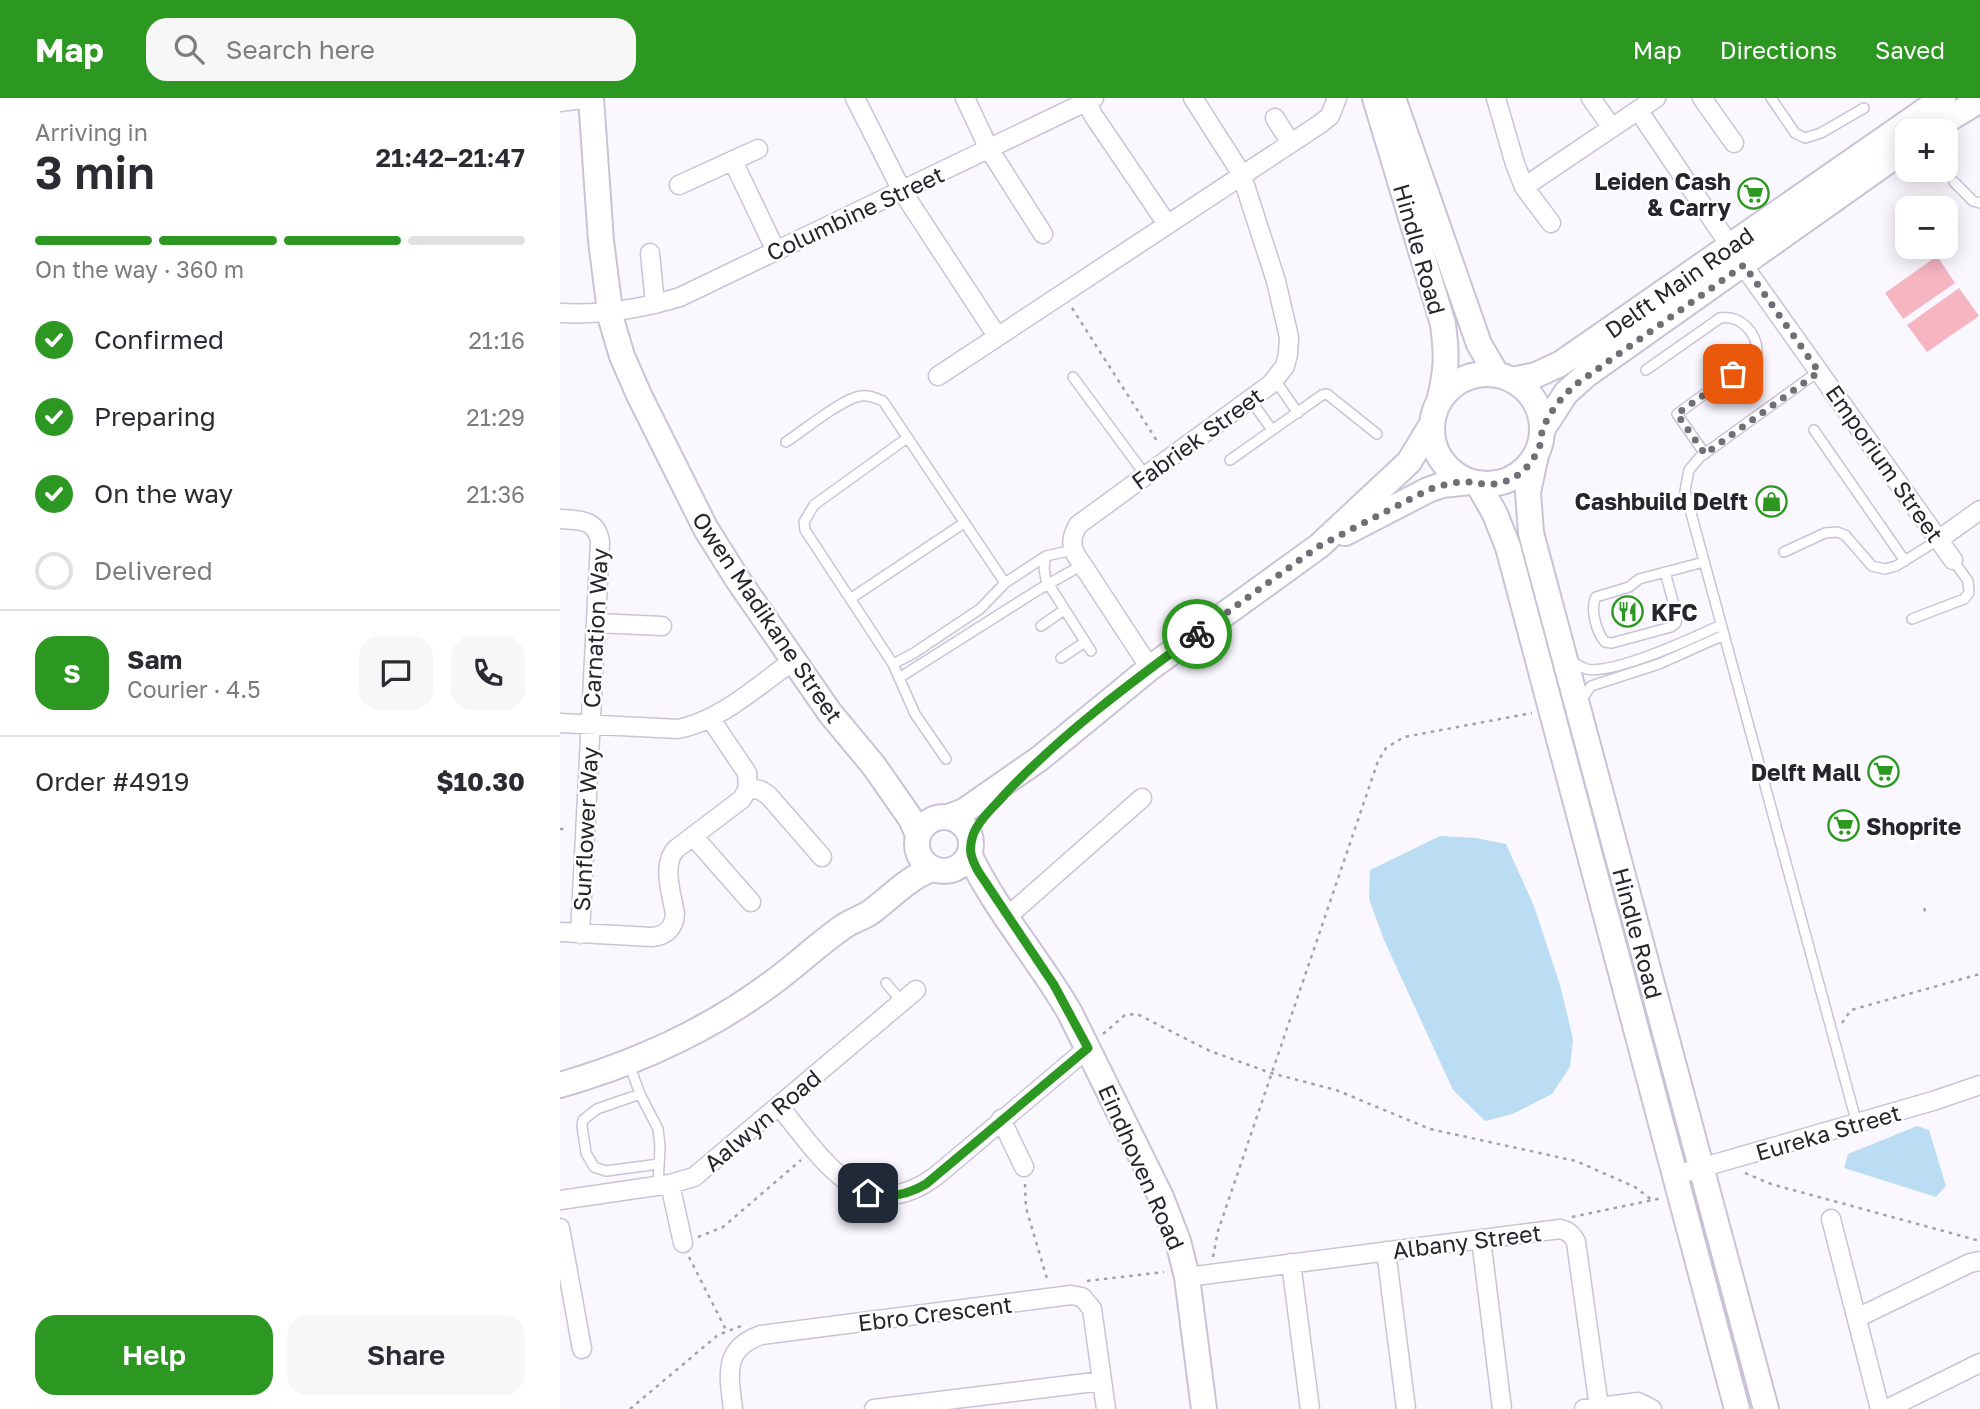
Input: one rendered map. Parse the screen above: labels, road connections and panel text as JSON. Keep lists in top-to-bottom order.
{
  "streets": {
    "street": [
      "Columbine Street",
      "Hindle Road",
      "Delft Main Road",
      "Fabriek Street",
      "Emporium Street",
      "Owen Madikane Street",
      "Carnation Way",
      "Sunflower Way",
      "Aalwyn Road",
      "Eureka Street",
      "Eindhoven Road",
      "Albany Street",
      "Ebro Crescent"
    ]
  },
  "crossings": [
    ["Columbine Street", "Owen Madikane Street"],
    ["Hindle Road", "Delft Main Road"],
    ["Hindle Road", "Eureka Street"],
    ["Delft Main Road", "Emporium Street"],
    ["Owen Madikane Street", "Eindhoven Road"],
    ["Carnation Way", "Sunflower Way"],
    ["Eindhoven Road", "Albany Street"]
  ],
  "places": {
    "supermarket": ["Leiden Cash & Carry", "Delft Mall", "Shoprite"],
    "shop": ["Cashbuild Delft"],
    "restaurant": ["KFC"]
  },
  "page": {
    "header": "Map",
    "search": "Search here",
    "nav": ["Map", "Directions", "Saved"],
    "heading": ["3 min", "Arriving in", "21:42–21:47"],
    "panel": [
      "Sam",
      "Courier · 4.5",
      "Order #4919",
      "$10.30"
    ],
    "map_buttons": ["+", "−"],
    "bar": "On the way · 360 m",
    "list": [
      ["Confirmed", "21:16"],
      ["Preparing", "21:29"],
      ["On the way", "21:36"],
      "Delivered"
    ],
    "round": "S",
    "buttons": ["Help", "Share"]
  }
}
